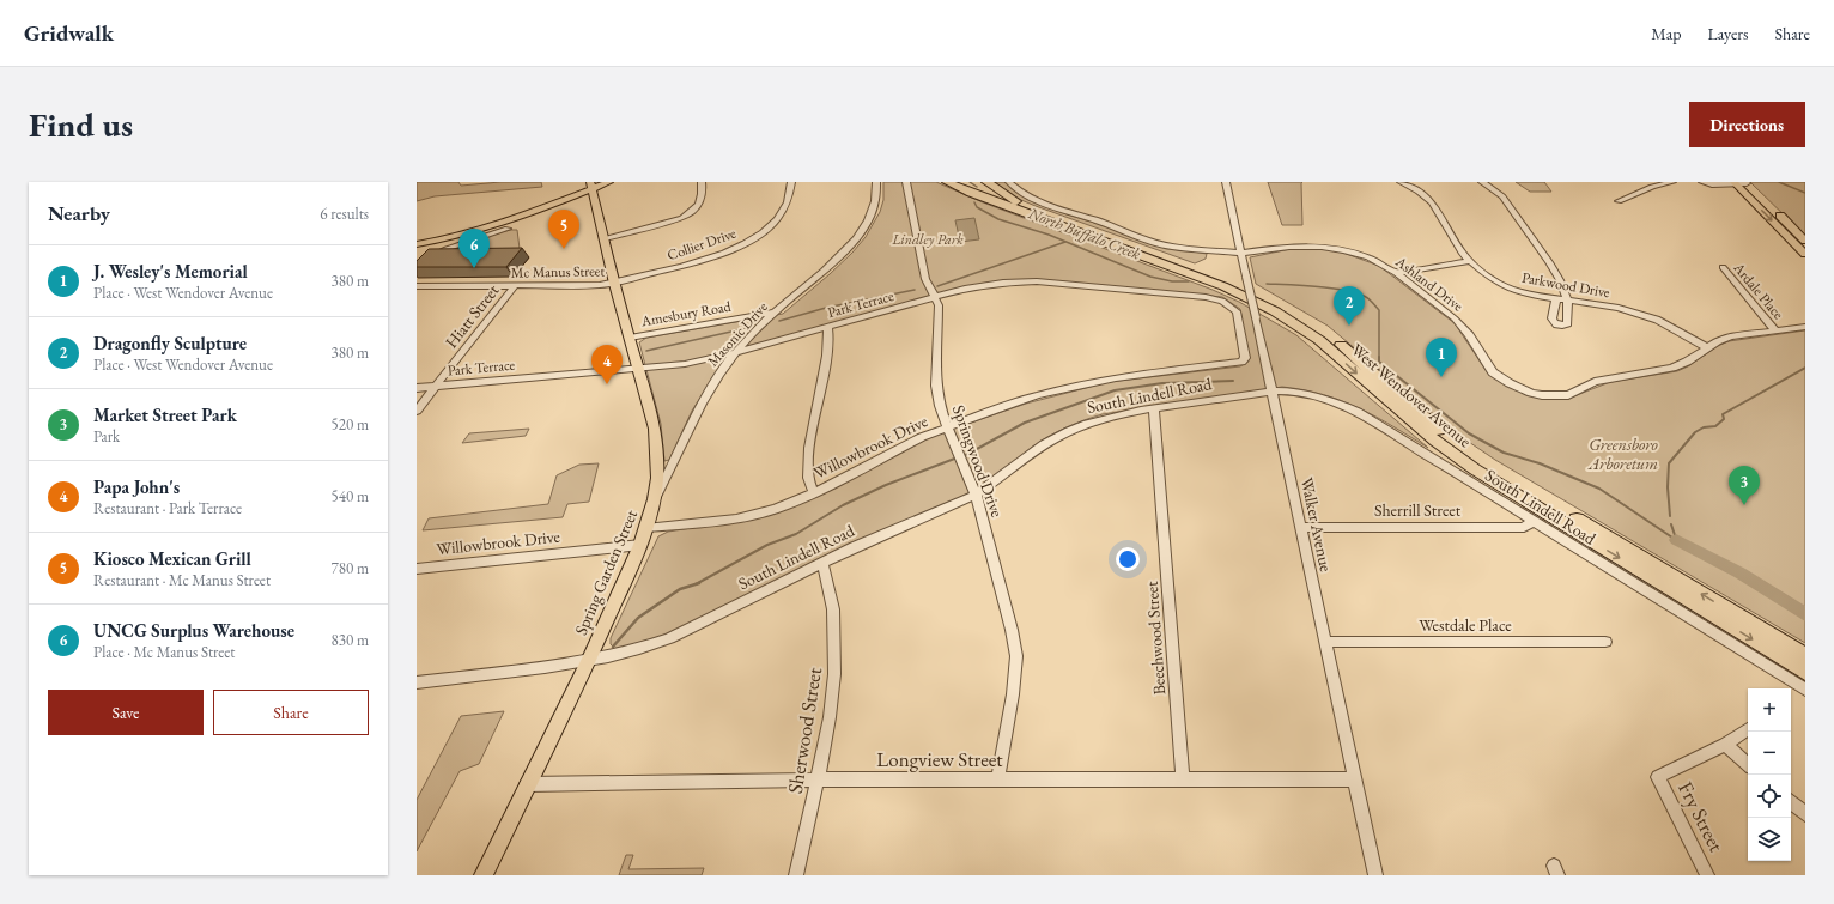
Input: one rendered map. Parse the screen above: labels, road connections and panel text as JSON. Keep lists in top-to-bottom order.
{
  "streets": {
    "highway": ["West Wendover Avenue"],
    "main road": ["Spring Garden Street"],
    "street": [
      "Collier Drive",
      "Mc Manus Street",
      "Ashland Drive",
      "Parkwood Drive",
      "Ardale Place",
      "Park Terrace",
      "Amesbury Road",
      "Hiatt Street",
      "Masonic Drive",
      "South Lindell Road",
      "Willowbrook Drive",
      "Springwood Drive",
      "Sherrill Street",
      "Walker Avenue",
      "Westdale Place",
      "Beechwood Street",
      "Sherwood Street",
      "Longview Street",
      "Fry Street"
    ]
  },
  "crossings": [
    ["Collier Drive", "Mc Manus Street"],
    ["Collier Drive", "Spring Garden Street"],
    ["Mc Manus Street", "Hiatt Street"],
    ["Mc Manus Street", "Spring Garden Street"],
    ["Ashland Drive", "Parkwood Drive"],
    ["Ashland Drive", "Ardale Place"],
    ["Ashland Drive", "Walker Avenue"],
    ["Park Terrace", "Hiatt Street"],
    ["Park Terrace", "Masonic Drive"],
    ["Park Terrace", "Willowbrook Drive"],
    ["Park Terrace", "Springwood Drive"],
    ["Park Terrace", "Spring Garden Street"],
    ["Amesbury Road", "Masonic Drive"],
    ["Amesbury Road", "Spring Garden Street"],
    ["Masonic Drive", "Spring Garden Street"],
    ["South Lindell Road", "Springwood Drive"],
    ["South Lindell Road", "Sherrill Street"],
    ["South Lindell Road", "Walker Avenue"],
    ["South Lindell Road", "Spring Garden Street"],
    ["South Lindell Road", "Beechwood Street"],
    ["South Lindell Road", "Sherwood Street"],
    ["Willowbrook Drive", "Springwood Drive"],
    ["Willowbrook Drive", "Spring Garden Street"],
    ["Springwood Drive", "Longview Street"],
    ["Sherrill Street", "Walker Avenue"],
    ["Walker Avenue", "Westdale Place"],
    ["Walker Avenue", "Longview Street"],
    ["Spring Garden Street", "Longview Street"],
    ["Beechwood Street", "Longview Street"],
    ["Sherwood Street", "Longview Street"]
  ],
  "water": ["North Buffalo Creek"],
  "parks": ["Lindley Park", "Greensboro Arboretum"],
  "page": {
    "header": "Gridwalk",
    "nav": ["Map", "Layers", "Share"],
    "buttons": [
      "Directions",
      ["Save", "Share"]
    ],
    "title": "Find us",
    "heading": ["Nearby", "6 results"],
    "pins": [
      "5",
      "6",
      "2",
      "1",
      "4",
      "3"
    ],
    "list": [
      {
        "mark": "1",
        "name": "J. Wesley's Memorial",
        "note": "Place · West Wendover Avenue",
        "value": "380 m"
      },
      {
        "mark": "2",
        "name": "Dragonfly Sculpture",
        "note": "Place · West Wendover Avenue",
        "value": "380 m"
      },
      {
        "mark": "3",
        "name": "Market Street Park",
        "note": "Park",
        "value": "520 m"
      },
      {
        "mark": "4",
        "name": "Papa John's",
        "note": "Restaurant · Park Terrace",
        "value": "540 m"
      },
      {
        "mark": "5",
        "name": "Kiosco Mexican Grill",
        "note": "Restaurant · Mc Manus Street",
        "value": "780 m"
      },
      {
        "mark": "6",
        "name": "UNCG Surplus Warehouse",
        "note": "Place · Mc Manus Street",
        "value": "830 m"
      }
    ],
    "map_buttons": ["+", "−"]
  }
}
